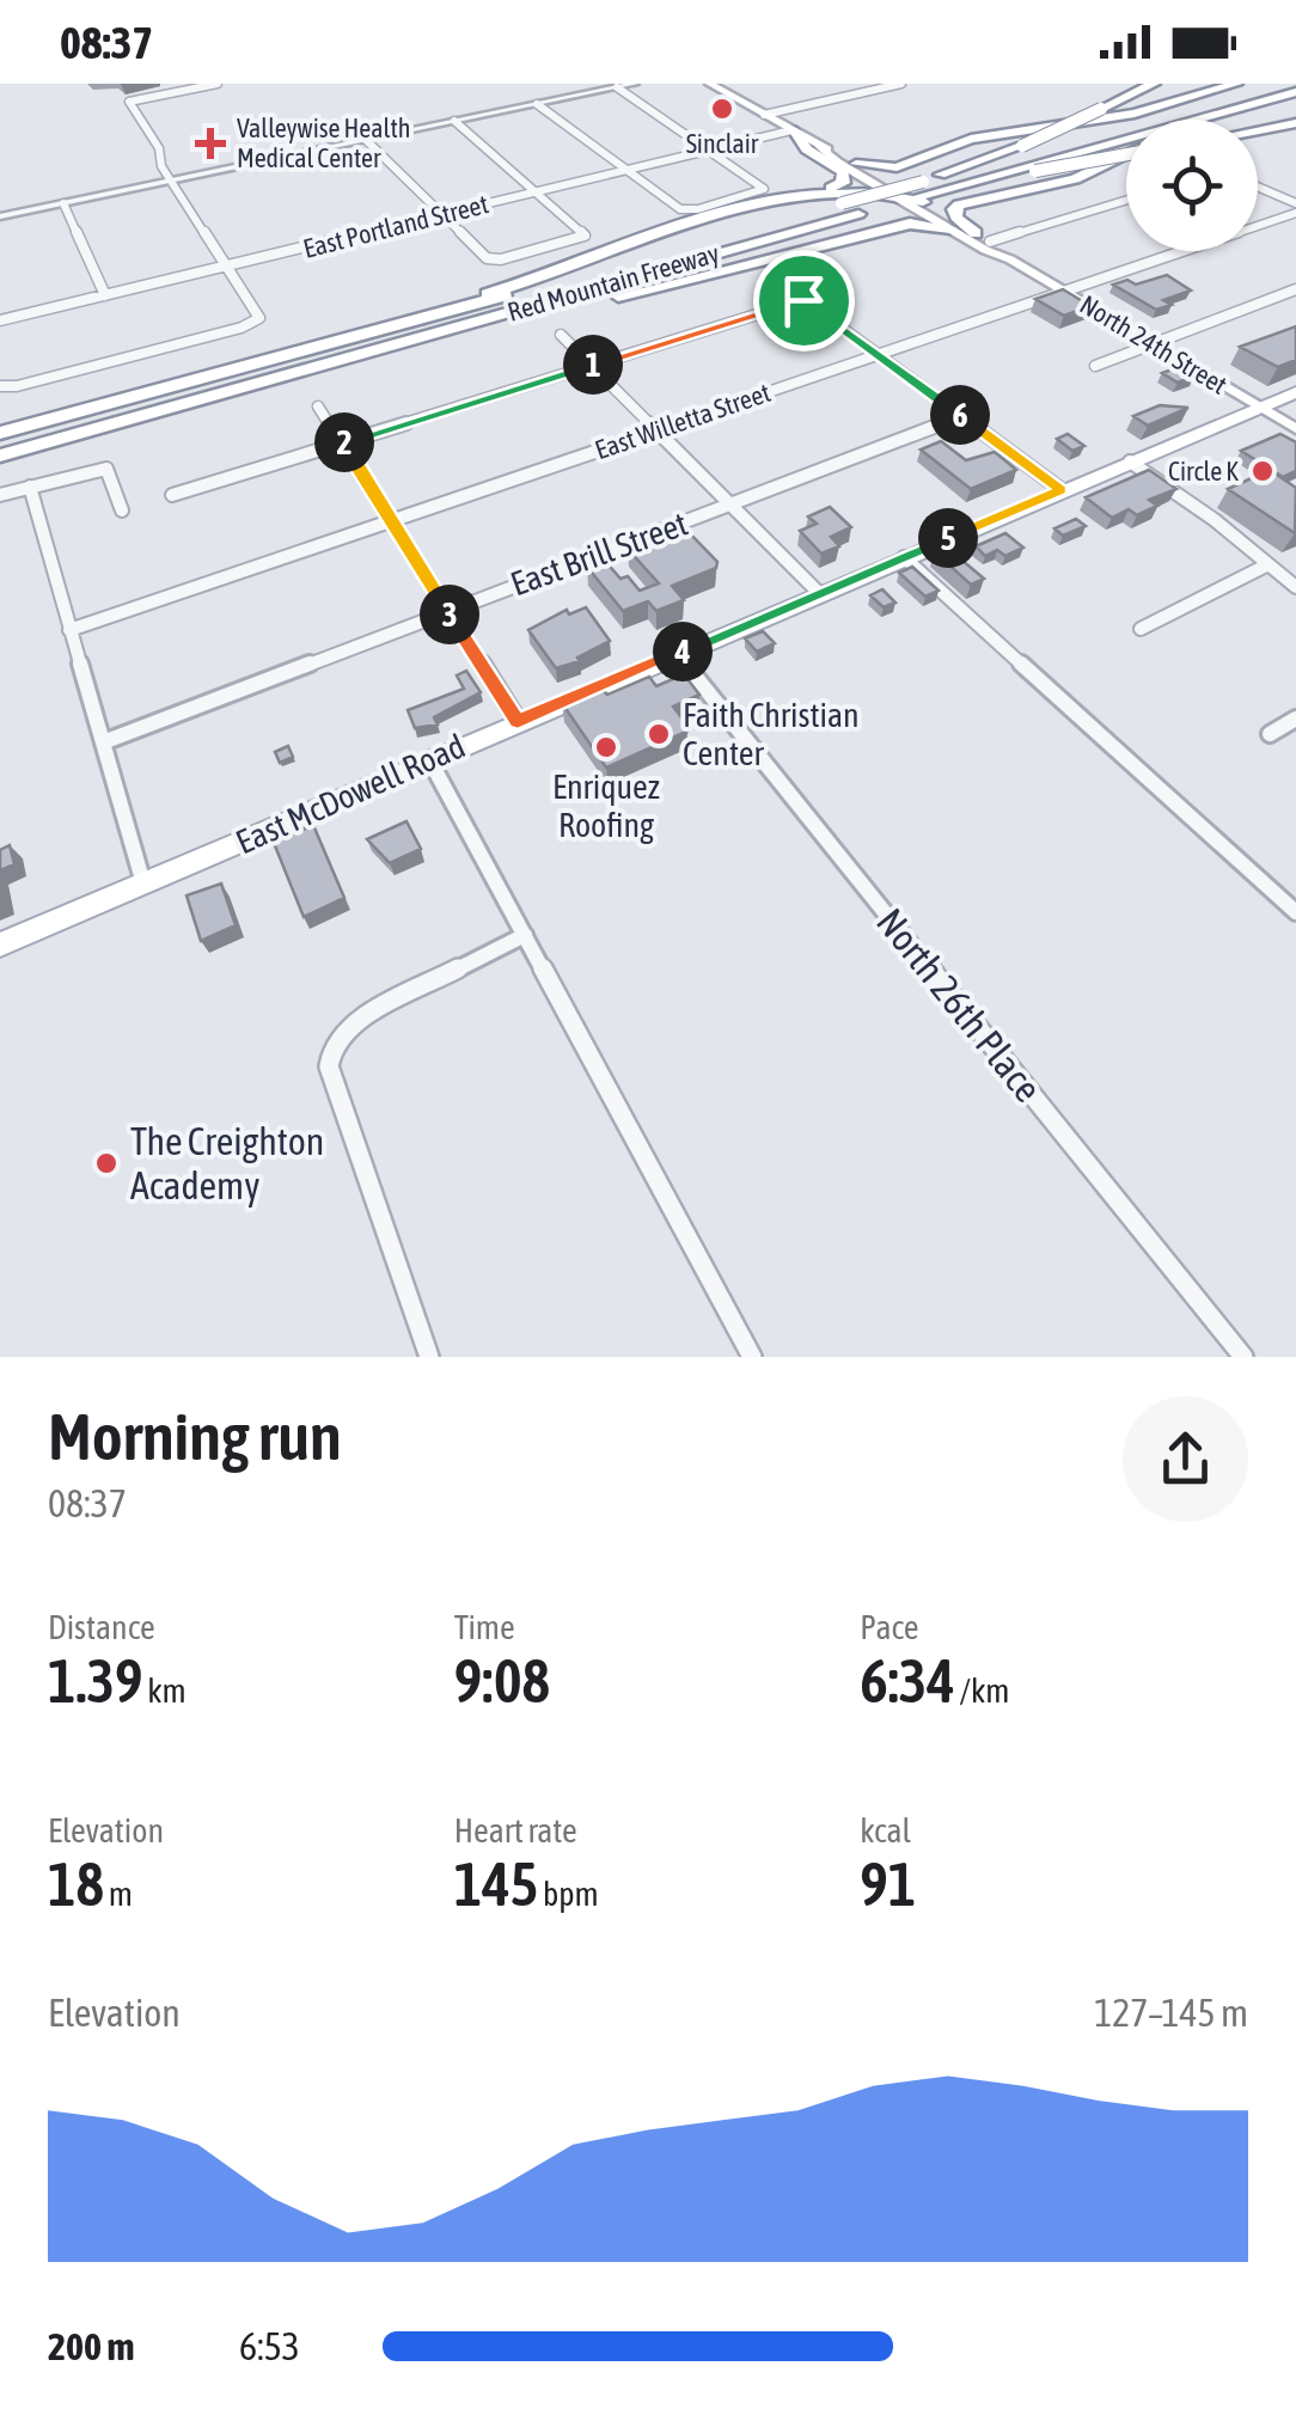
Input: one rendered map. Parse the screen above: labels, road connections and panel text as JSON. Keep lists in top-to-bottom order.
{
  "streets": {
    "highway": ["Red Mountain Freeway"],
    "main road": ["North 24th Street", "East McDowell Road"],
    "street": [
      "East Portland Street",
      "East Willetta Street",
      "East Brill Street",
      "North 26th Place"
    ]
  },
  "crossings": [
    ["East Portland Street", "North 24th Street"],
    ["Red Mountain Freeway", "North 24th Street"],
    ["North 24th Street", "East Willetta Street"],
    ["North 24th Street", "East McDowell Road"],
    ["East McDowell Road", "North 26th Place"]
  ],
  "places": {
    "other": [
      "Sinclair",
      "Circle K",
      "Faith Christian Center",
      "Enriquez Roofing",
      "The Creighton Academy"
    ],
    "health": ["Valleywise Health Medical Center"]
  },
  "page": {
    "status": "08:37",
    "pins": [
      "1",
      "6",
      "2",
      "5",
      "3",
      "4"
    ],
    "heading": ["Morning run", "08:37"],
    "stats": [
      ["Distance", "1.39 km"],
      ["Time", "9:08"],
      ["Pace", "6:34 /km"],
      ["Elevation", "18 m"],
      ["Heart rate", "145 bpm"],
      ["kcal", "91"]
    ],
    "chart": ["Elevation", "127–145 m"],
    "list": [
      {
        "name": "200 m",
        "note": "6:53"
      }
    ]
  }
}
